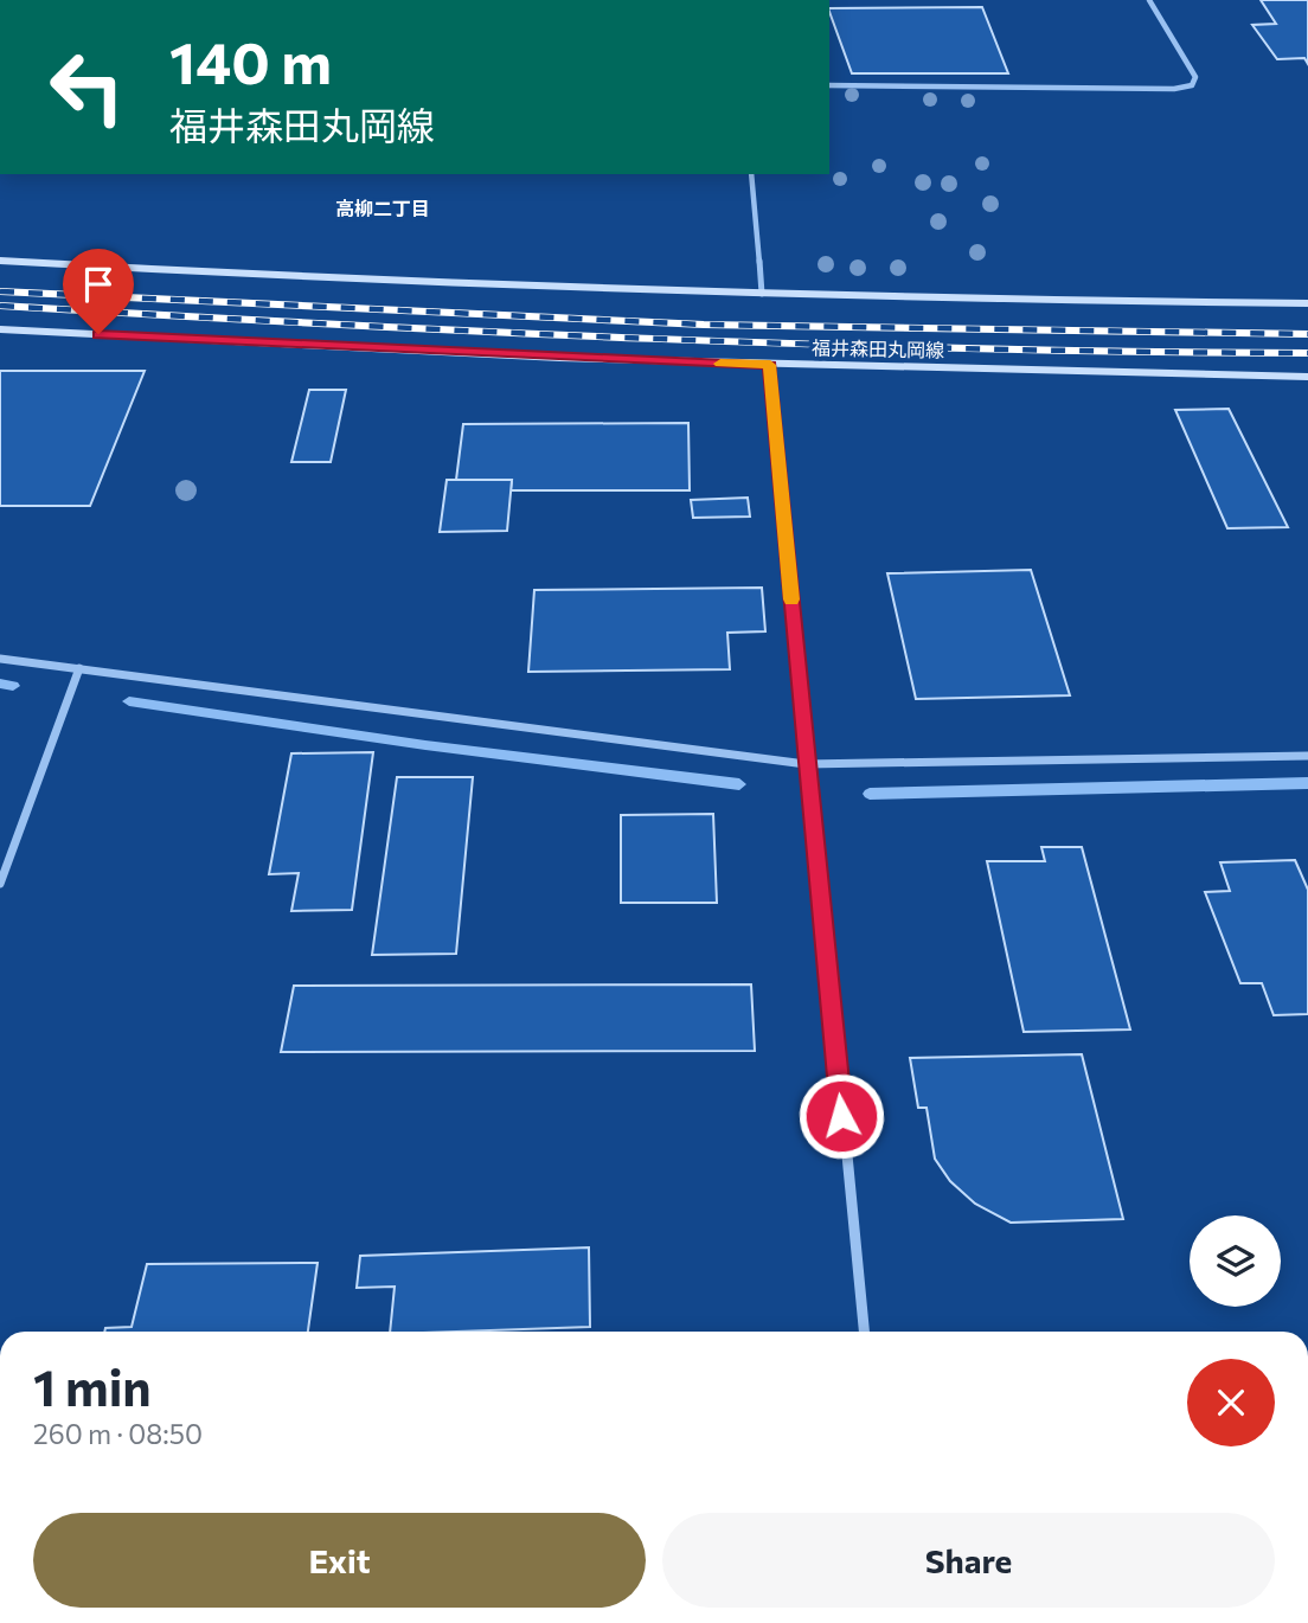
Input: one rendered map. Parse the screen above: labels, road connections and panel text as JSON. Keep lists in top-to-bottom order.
{
  "streets": {
    "main road": ["福井森田丸岡線"]
  },
  "districts": ["高柳二丁目"],
  "page": {
    "turn": ["140 m", "福井森田丸岡線"],
    "heading": ["1 min", "260 m · 08:50"],
    "buttons": ["Exit", "Share"]
  }
}
